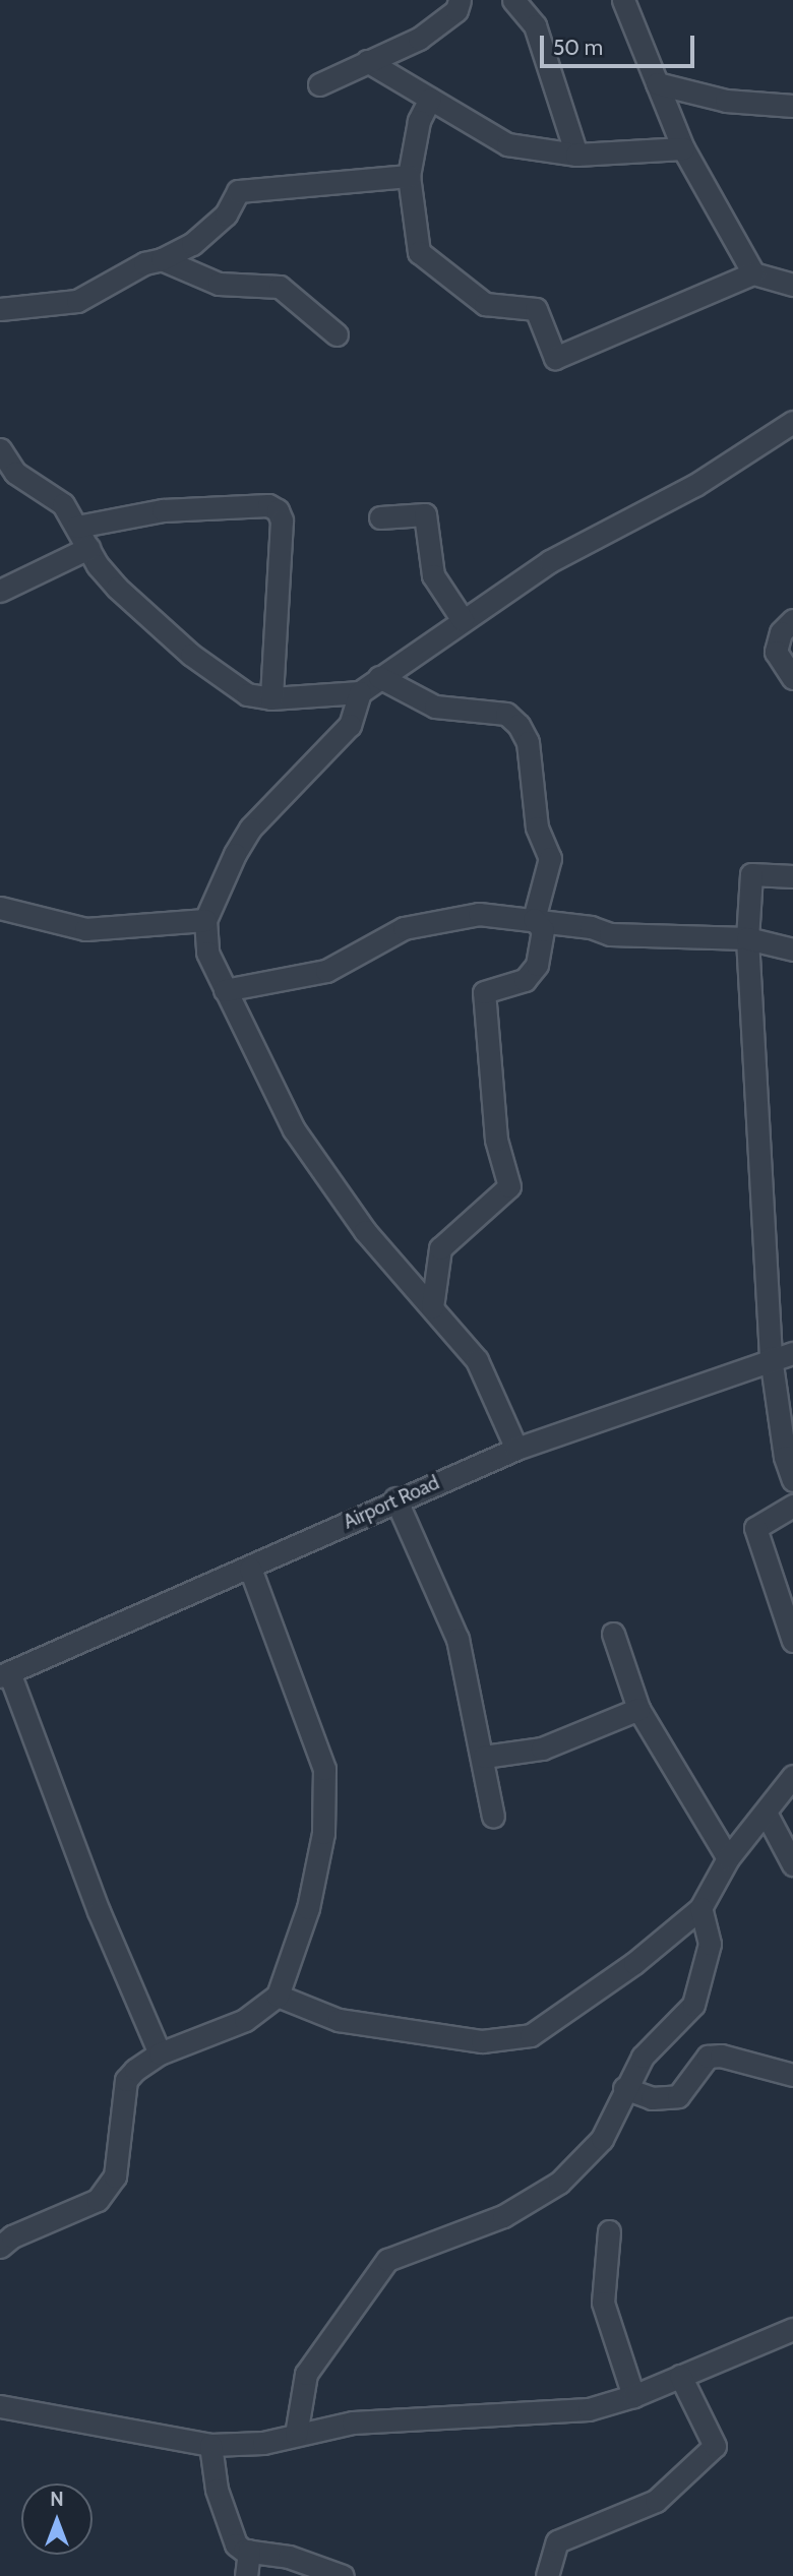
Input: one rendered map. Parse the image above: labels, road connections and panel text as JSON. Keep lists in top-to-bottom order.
{
  "streets": {
    "street": ["Airport Road"]
  },
  "scale_bar": "50 m",
  "north": "top"
}
